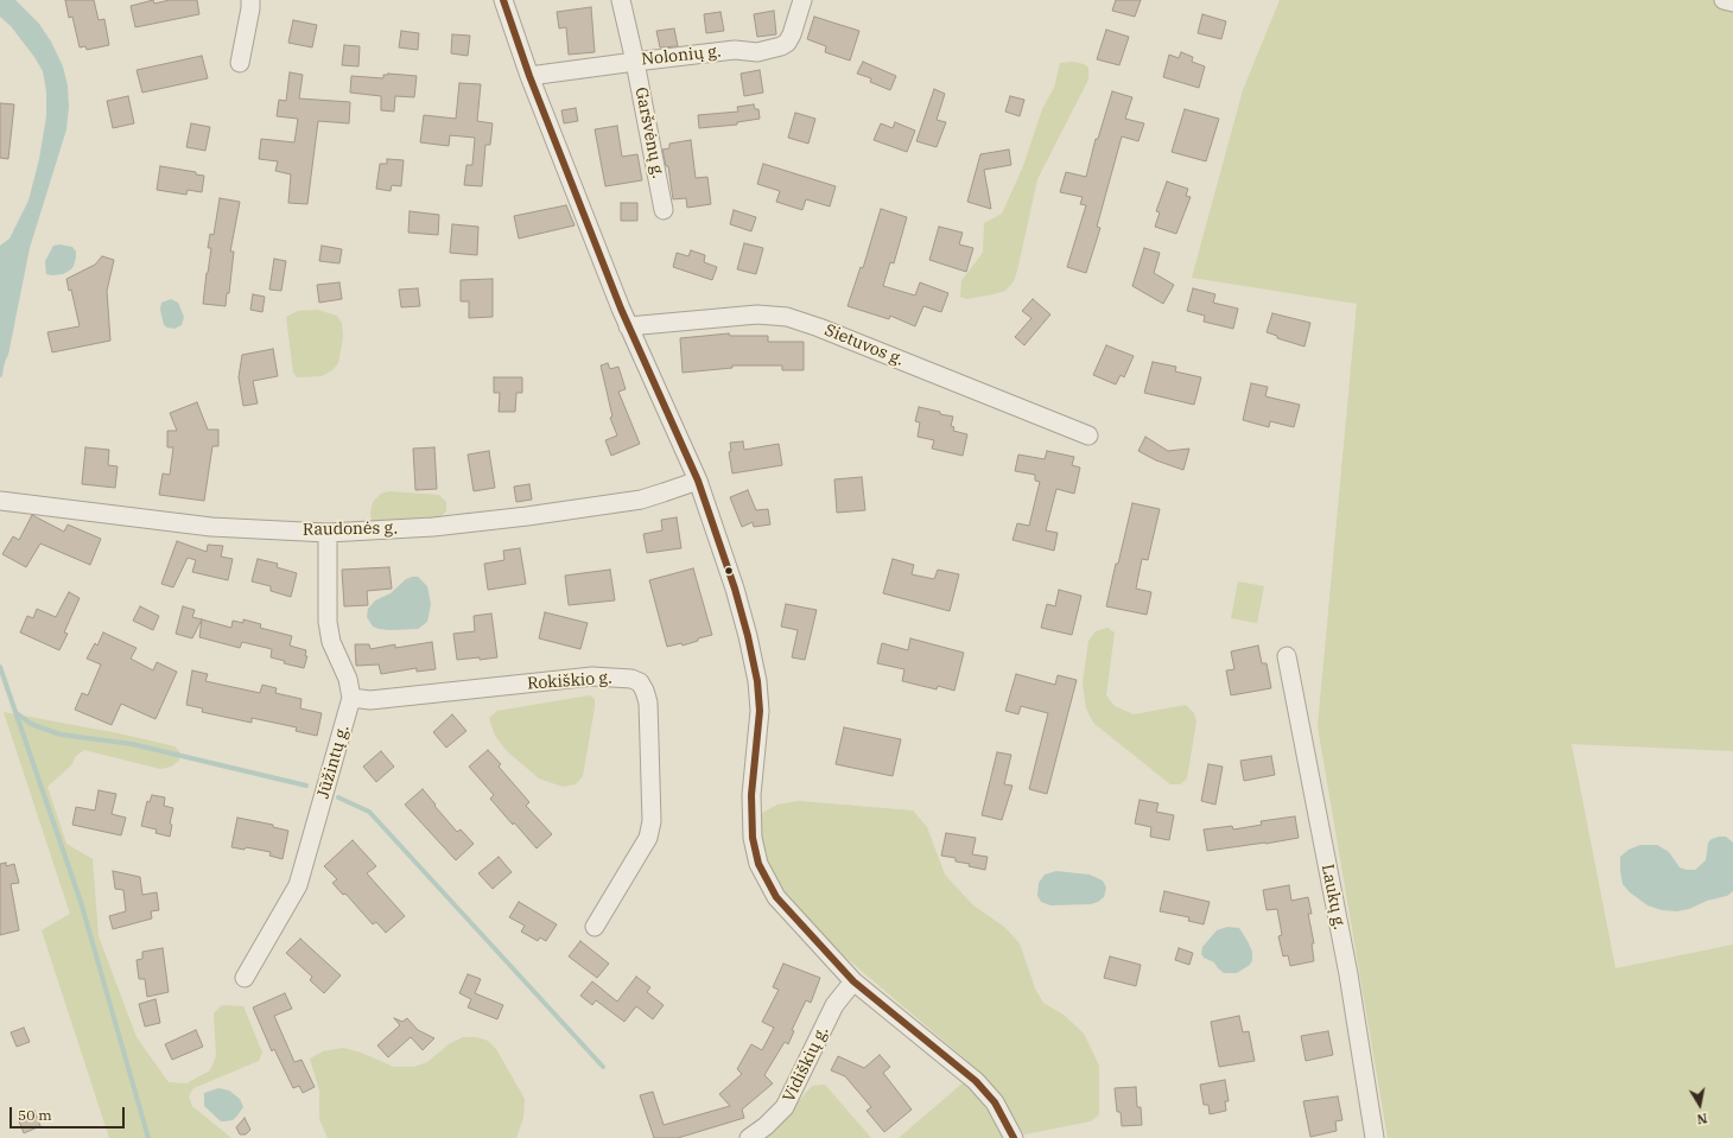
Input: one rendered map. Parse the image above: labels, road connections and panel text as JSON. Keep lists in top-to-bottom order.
{
  "streets": {
    "street": [
      "Nolonių g.",
      "Garšvėnų g.",
      "Sietuvos g.",
      "Raudonės g.",
      "Rokiškio g.",
      "Jūžintų g.",
      "Laukų g.",
      "Vidiškių g."
    ]
  },
  "crossings": [
    ["Nolonių g.", "Garšvėnų g."],
    ["Raudonės g.", "Jūžintų g."],
    ["Rokiškio g.", "Jūžintų g."]
  ],
  "scale_bar": "50 m",
  "north": "bottom"
}
